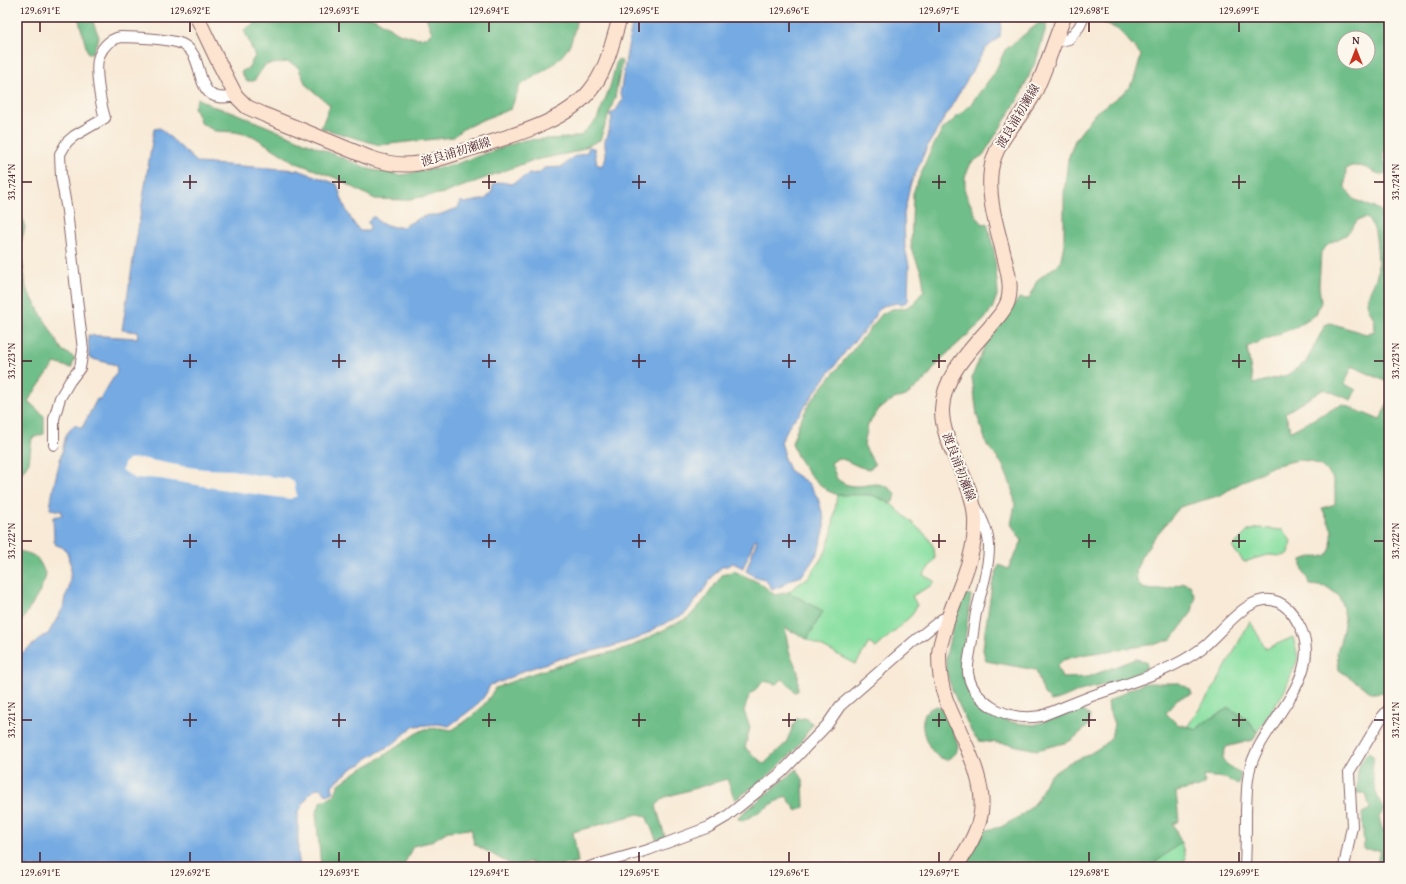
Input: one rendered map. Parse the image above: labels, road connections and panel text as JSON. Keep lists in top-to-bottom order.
{
  "streets": {
    "main road": ["渡良浦初瀬線"]
  },
  "north": "top",
  "coordinates": [
    "129.691°E",
    "129.692°E",
    "129.693°E",
    "129.694°E",
    "129.695°E",
    "129.696°E",
    "129.697°E",
    "129.698°E",
    "129.699°E",
    "33.724°N",
    "33.723°N",
    "33.722°N",
    "33.721°N"
  ]
}
